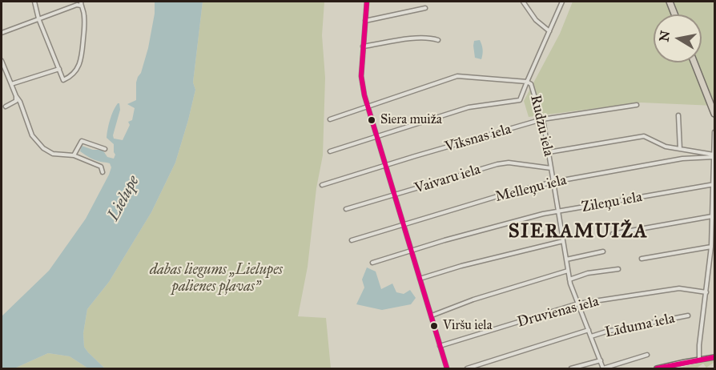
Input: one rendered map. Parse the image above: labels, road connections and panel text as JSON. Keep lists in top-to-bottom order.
{
  "streets": {
    "street": [
      "Rudzu iela",
      "Vīksnas iela",
      "Vaivaru iela",
      "Melleņu iela",
      "Zileņu iela",
      "Druvienas iela",
      "Līduma iela"
    ]
  },
  "crossings": [
    ["Rudzu iela", "Vīksnas iela"],
    ["Rudzu iela", "Vaivaru iela"],
    ["Rudzu iela", "Melleņu iela"],
    ["Rudzu iela", "Zileņu iela"],
    ["Rudzu iela", "Druvienas iela"],
    ["Rudzu iela", "Līduma iela"]
  ],
  "districts": ["SIERAMUIŽA"],
  "water": ["Lielupe"],
  "parks": ["dabas liegums „Lielupes palienes pļavas”"],
  "places": ["Siera muiža", "Viršu iela"],
  "north": "left"
}
